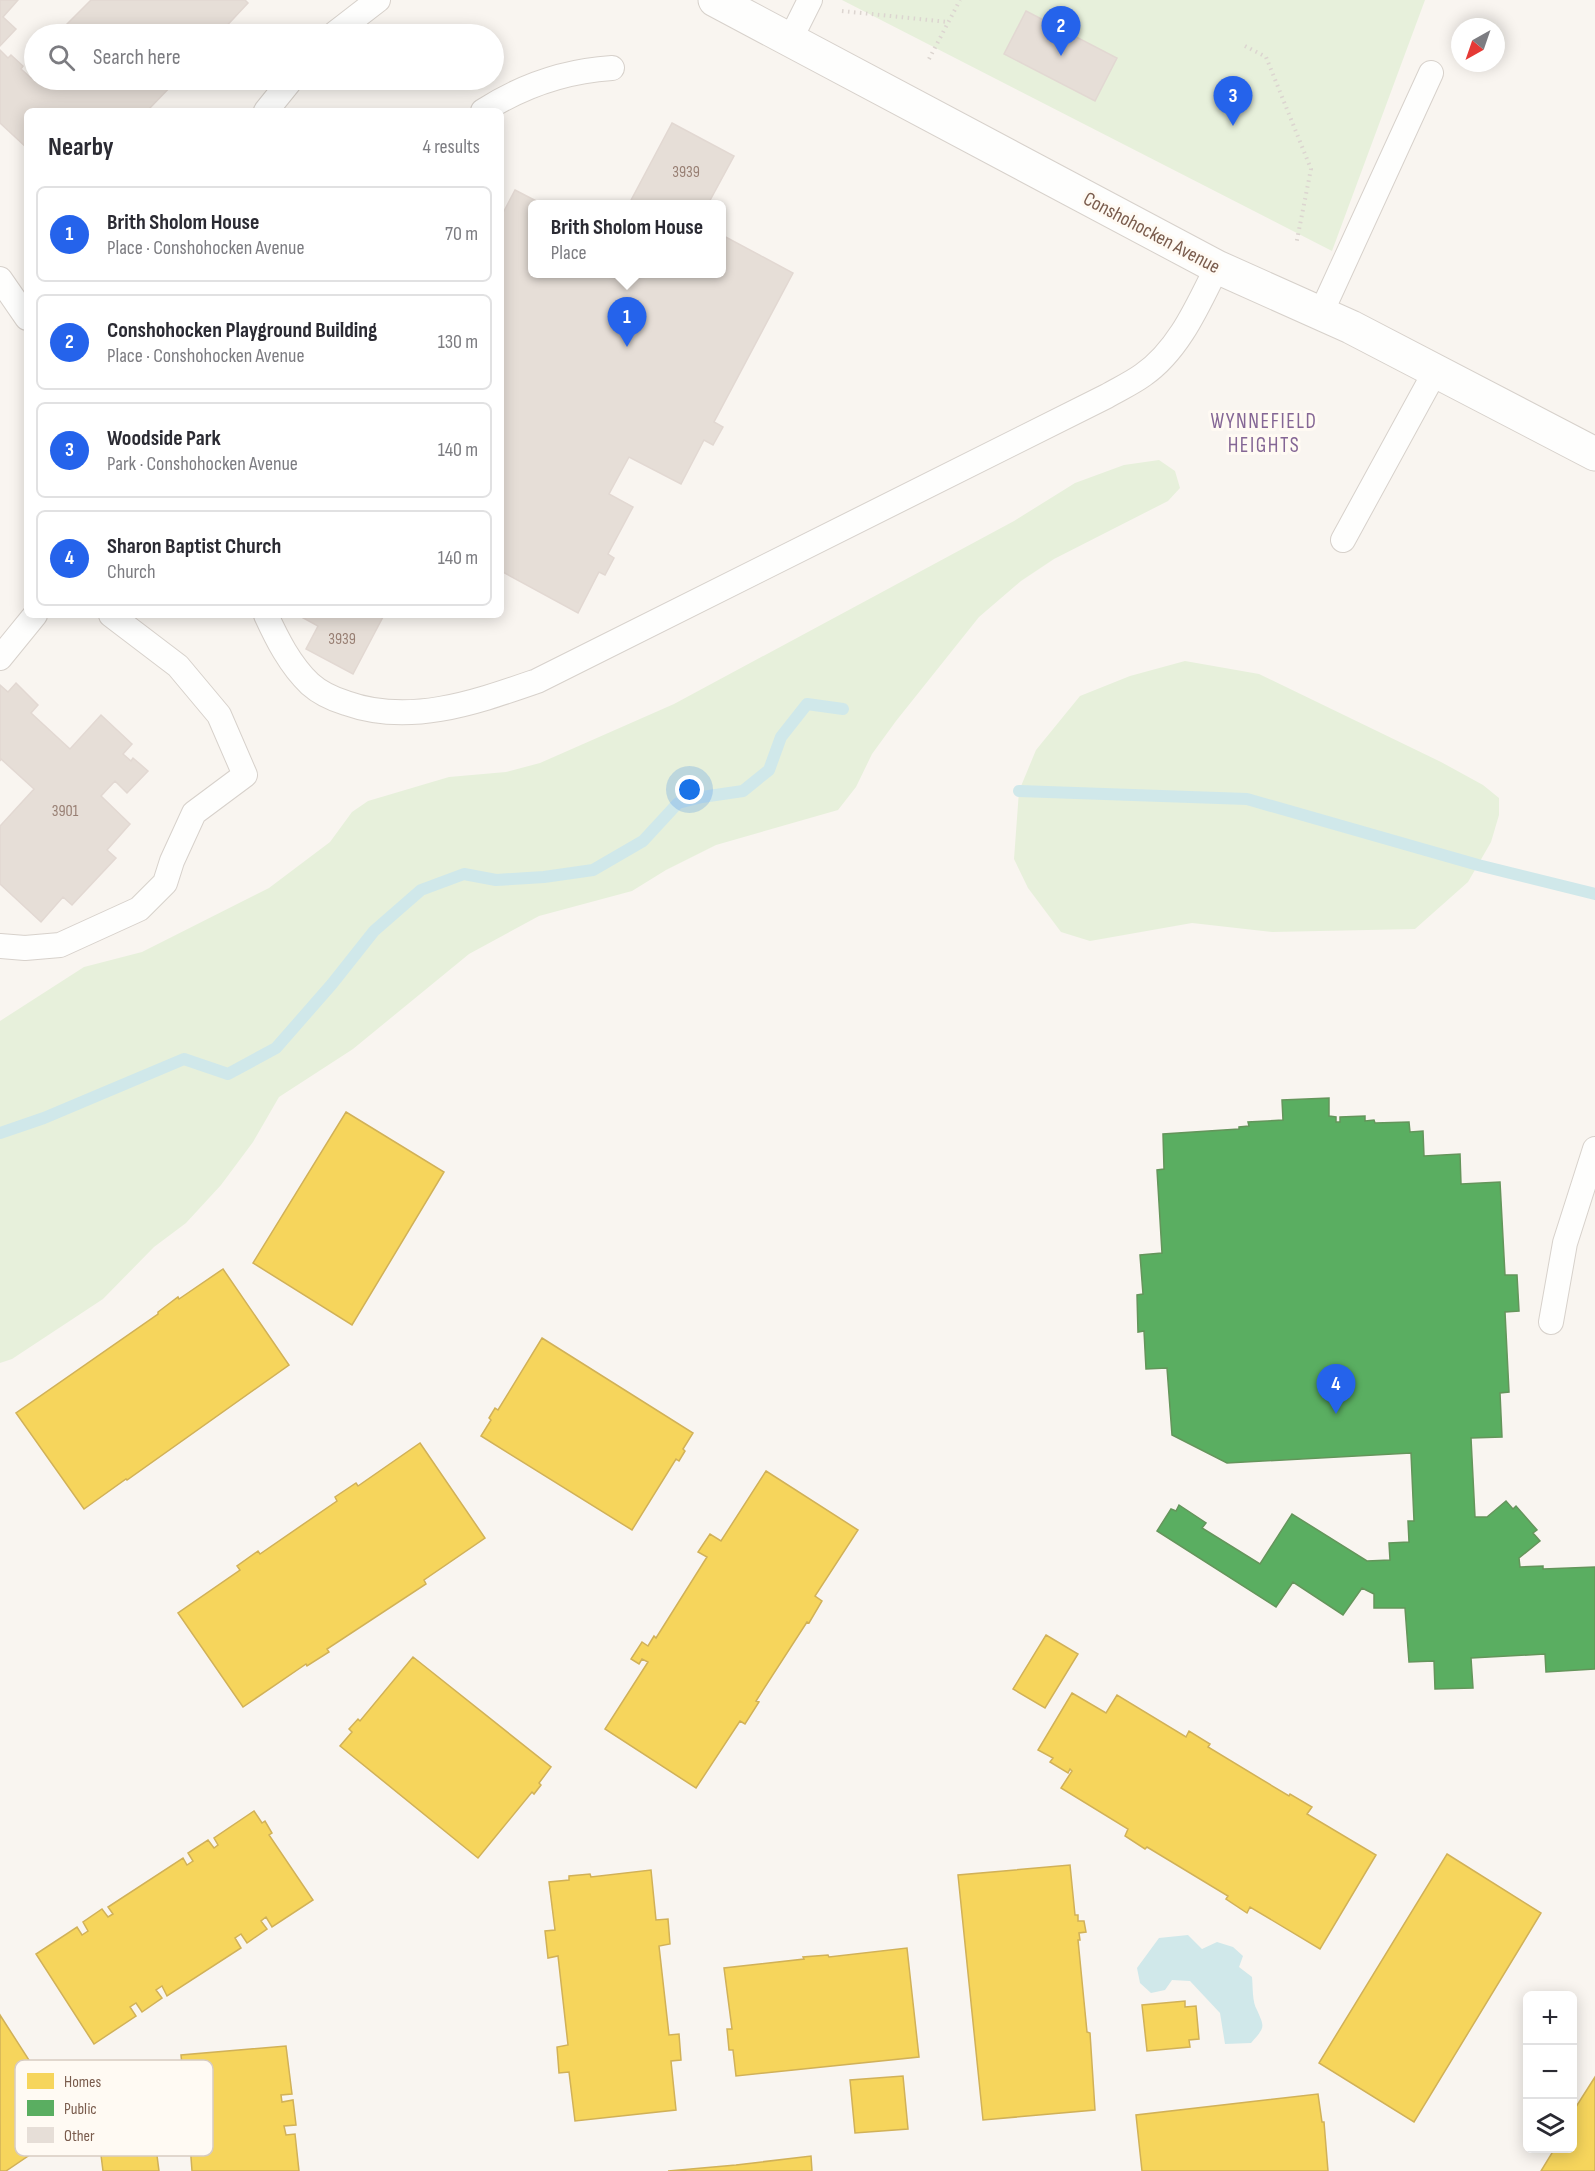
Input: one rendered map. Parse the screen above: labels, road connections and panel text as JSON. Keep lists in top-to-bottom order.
{
  "streets": {
    "street": ["Conshohocken Avenue"]
  },
  "districts": ["WYNNEFIELD HEIGHTS"],
  "house_numbers": ["3939", "3939", "3901"],
  "legend": ["Homes", "Public", "Other"],
  "north": "bottom left",
  "page": {
    "pins": [
      "2",
      "3",
      "1",
      "4"
    ],
    "search": "Search here",
    "heading": ["Nearby", "4 results"],
    "list": [
      {
        "mark": "1",
        "name": "Brith Sholom House",
        "note": "Place · Conshohocken Avenue",
        "value": "70 m"
      },
      {
        "mark": "2",
        "name": "Conshohocken Playground Building",
        "note": "Place · Conshohocken Avenue",
        "value": "130 m"
      },
      {
        "mark": "3",
        "name": "Woodside Park",
        "note": "Park · Conshohocken Avenue",
        "value": "140 m"
      },
      {
        "mark": "4",
        "name": "Sharon Baptist Church",
        "note": "Church",
        "value": "140 m"
      }
    ],
    "popup": ["Brith Sholom House", "Place"],
    "map_buttons": ["+", "−"]
  }
}
